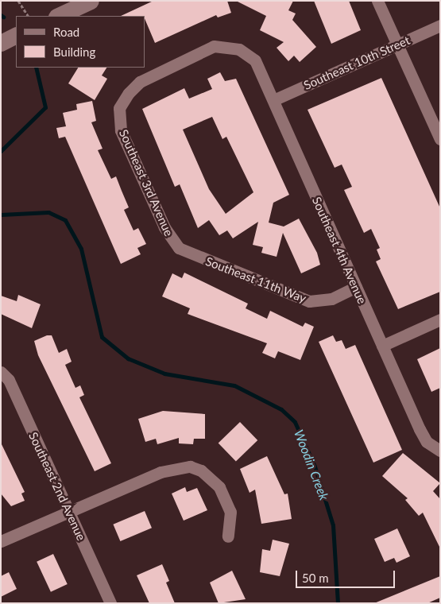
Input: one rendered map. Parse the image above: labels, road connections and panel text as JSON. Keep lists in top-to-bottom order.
{
  "streets": {
    "street": [
      "Southeast 10th Street",
      "Southeast 3rd Avenue",
      "Southeast 4th Avenue",
      "Southeast 11th Way",
      "Southeast 2nd Avenue"
    ]
  },
  "crossings": [
    ["Southeast 10th Street", "Southeast 4th Avenue"],
    ["Southeast 3rd Avenue", "Southeast 4th Avenue"],
    ["Southeast 3rd Avenue", "Southeast 11th Way"],
    ["Southeast 4th Avenue", "Southeast 11th Way"]
  ],
  "water": ["Woodin Creek"],
  "legend": ["Road", "Building"],
  "scale_bar": "50 m"
}
